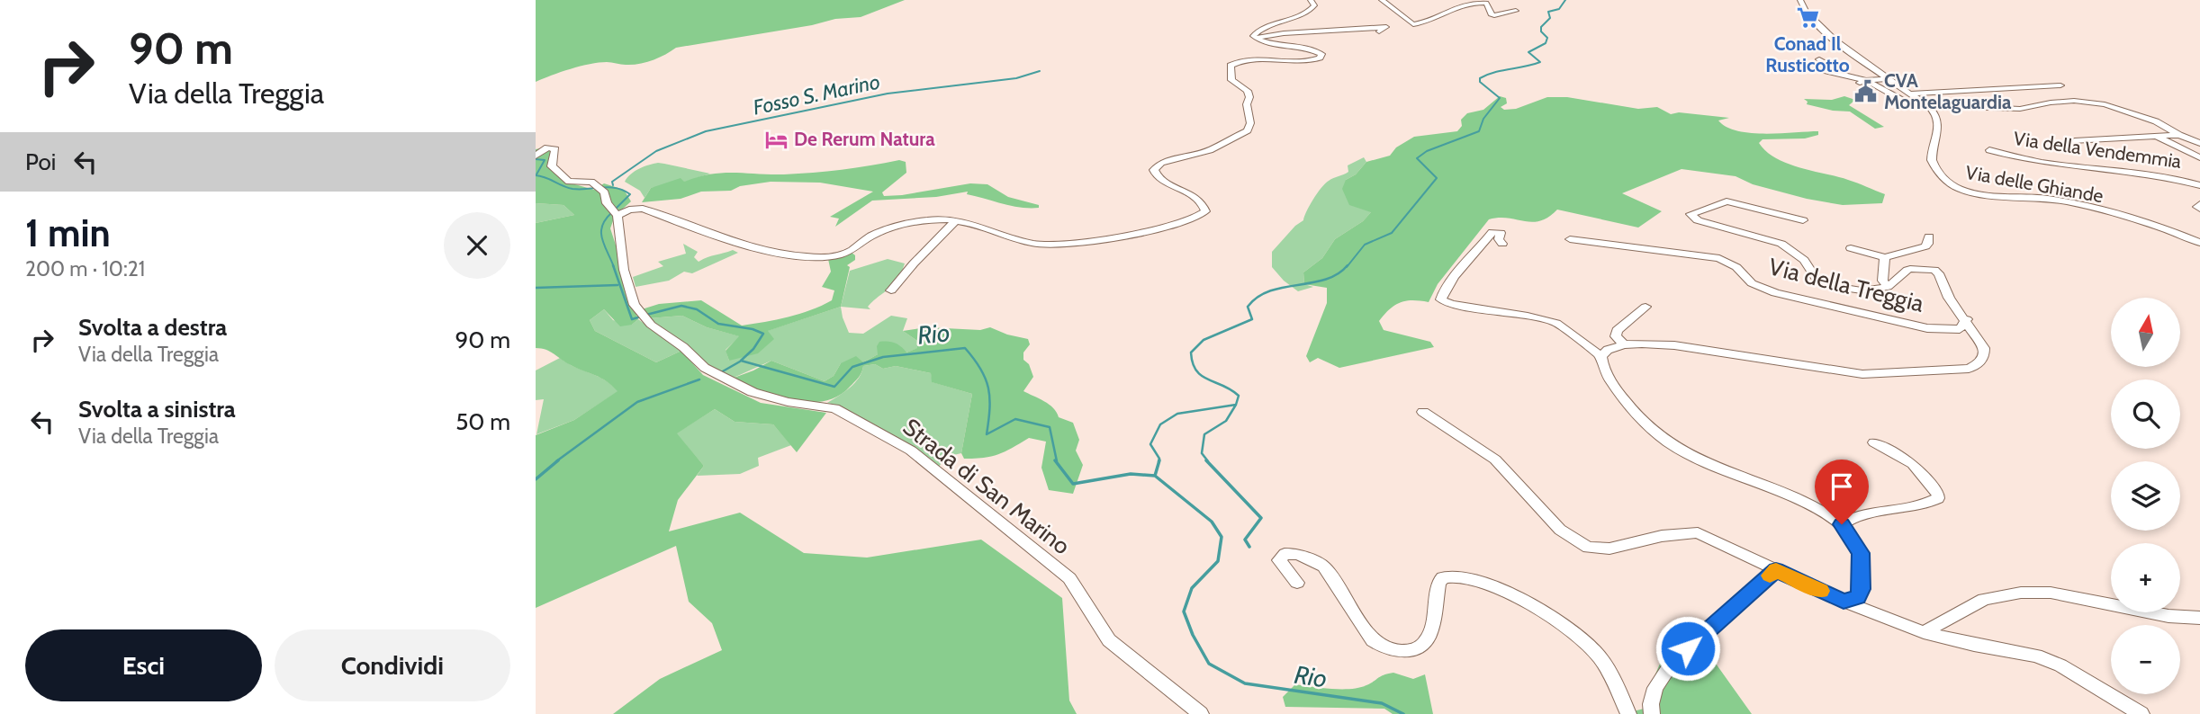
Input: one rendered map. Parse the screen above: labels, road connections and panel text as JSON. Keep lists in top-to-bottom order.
{
  "streets": {
    "street": [
      "Via della Vendemmia",
      "Via delle Ghiande",
      "Via della Treggia",
      "Strada di San Marino"
    ]
  },
  "water": ["Fosso S. Marino", "Rio"],
  "places": {
    "supermarket": ["Conad Il Rusticotto"],
    "public building": ["CVA Montelaguardia"],
    "hotel": ["De Rerum Natura"]
  },
  "north": "top",
  "page": {
    "turn": ["90 m", "Via della Treggia"],
    "then": "Poi",
    "heading": ["1 min", "200 m · 10:21"],
    "map_buttons": ["+", "−"],
    "list": [
      {
        "name": "Svolta a destra",
        "note": "Via della Treggia",
        "value": "90 m"
      },
      {
        "name": "Svolta a sinistra",
        "note": "Via della Treggia",
        "value": "50 m"
      }
    ],
    "buttons": ["Esci", "Condividi"]
  }
}
